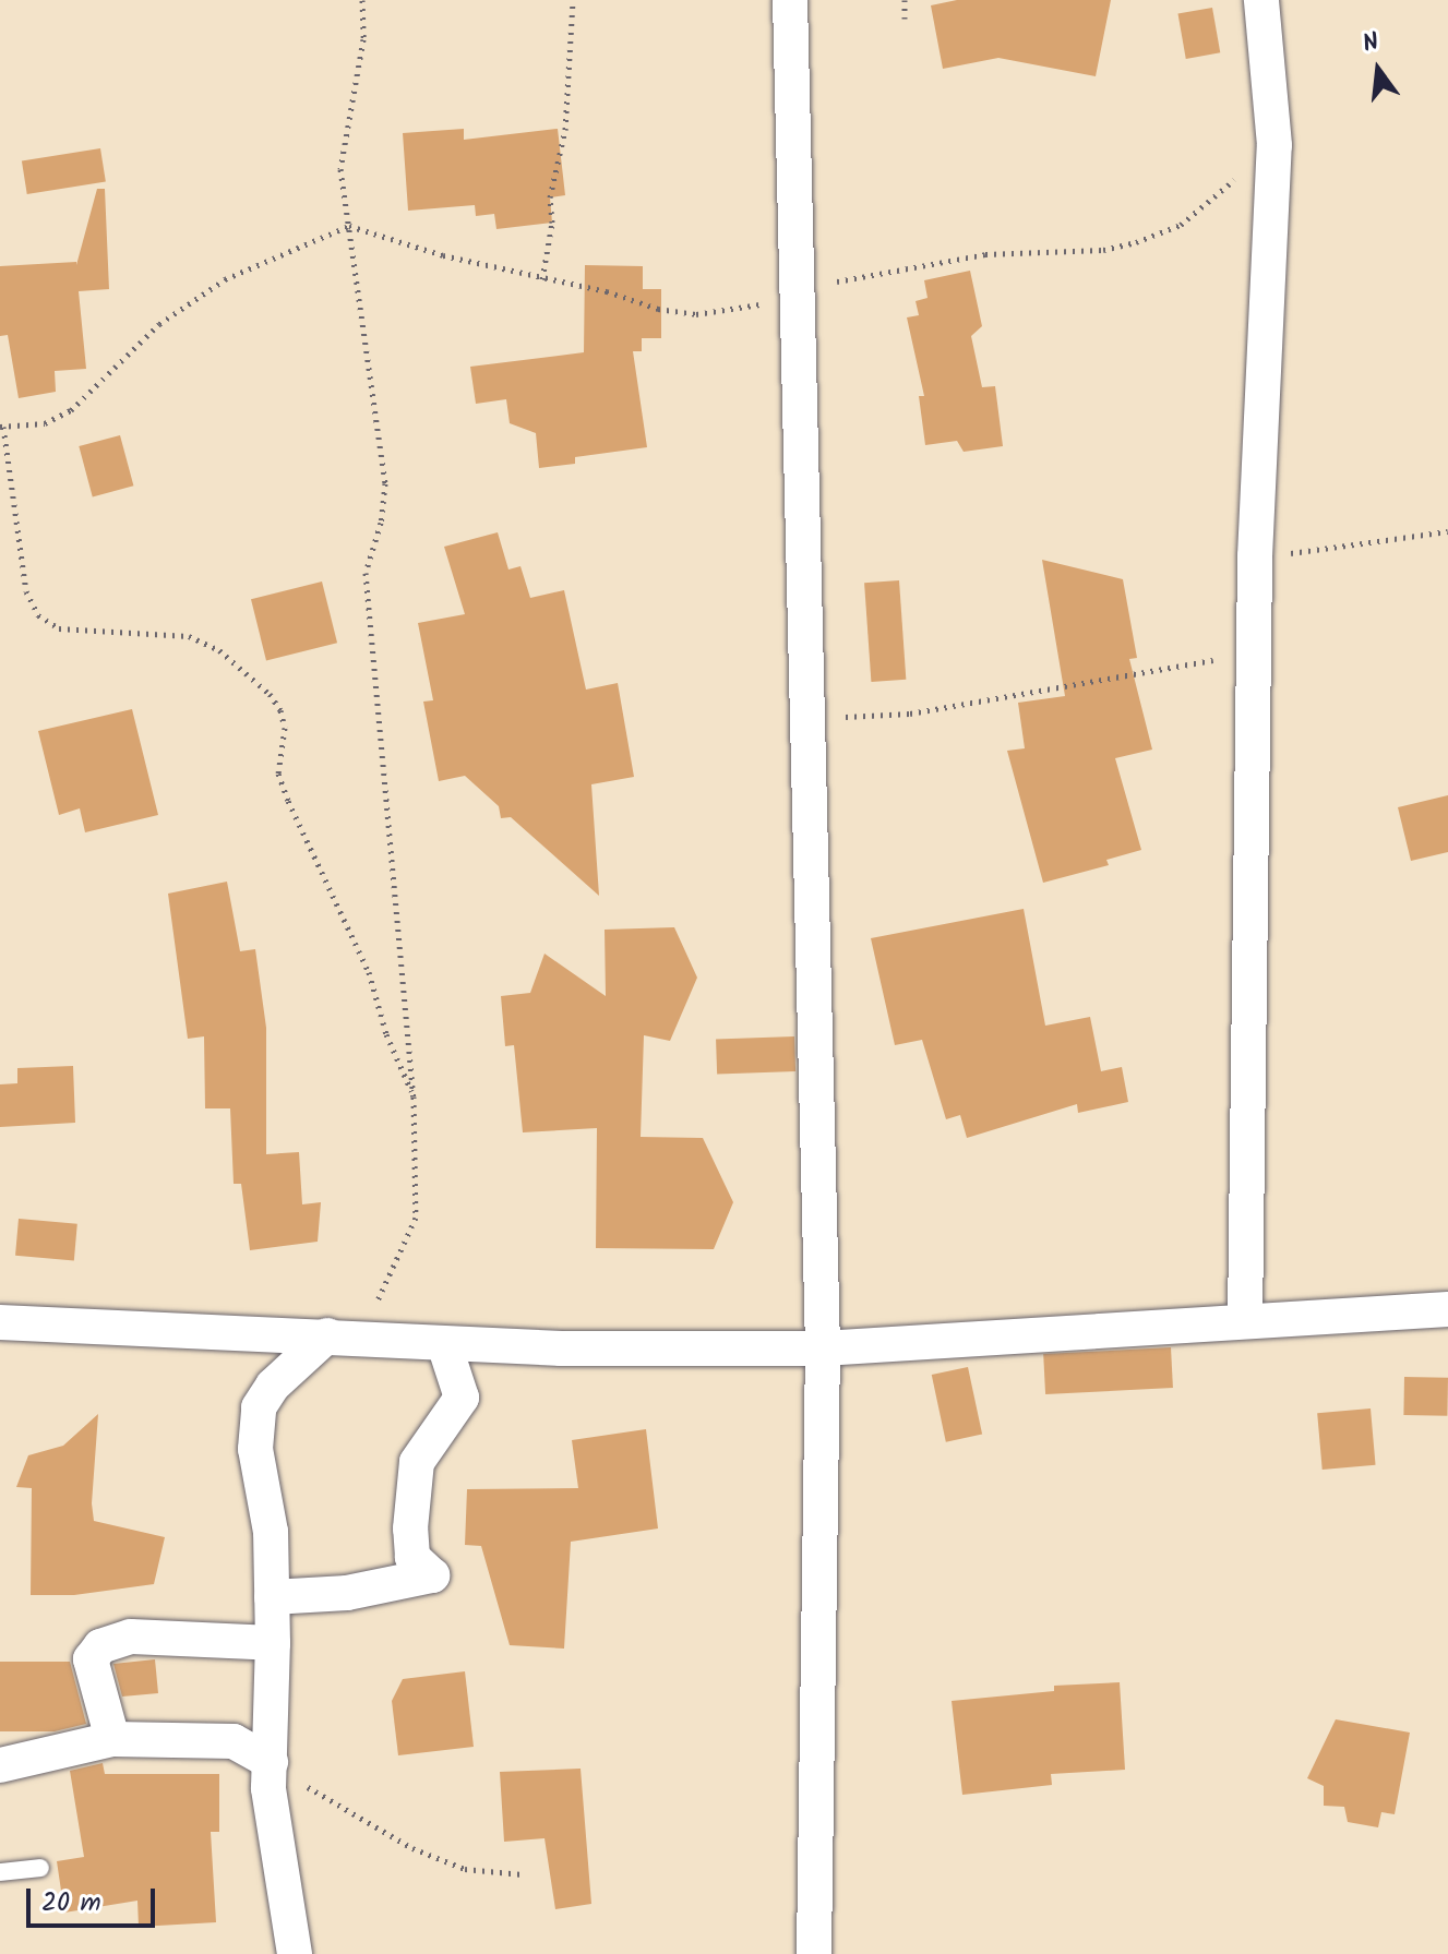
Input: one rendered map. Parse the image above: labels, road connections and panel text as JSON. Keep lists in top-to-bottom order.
{
  "scale_bar": "20 m",
  "north": "top"
}
